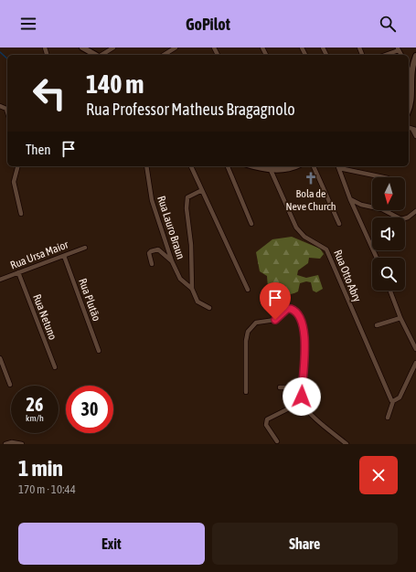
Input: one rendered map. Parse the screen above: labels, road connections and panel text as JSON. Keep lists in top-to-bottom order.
{
  "streets": {
    "street": [
      "Rua Lauro Braun",
      "Rua Ursa Maior",
      "Rua Otto Abry",
      "Rua Plutão",
      "Rua Netuno"
    ]
  },
  "crossings": [
    ["Rua Ursa Maior", "Rua Plutão"],
    ["Rua Ursa Maior", "Rua Netuno"]
  ],
  "places": {
    "church": ["Bola de Neve Church"]
  },
  "north": "bottom",
  "page": {
    "header": "GoPilot",
    "turn": ["140 m", "Rua Professor Matheus Bragagnolo"],
    "then": "Then",
    "speed": "26 km/h",
    "limit": "30",
    "heading": ["1 min", "170 m · 10:44"],
    "buttons": ["Exit", "Share"]
  }
}
